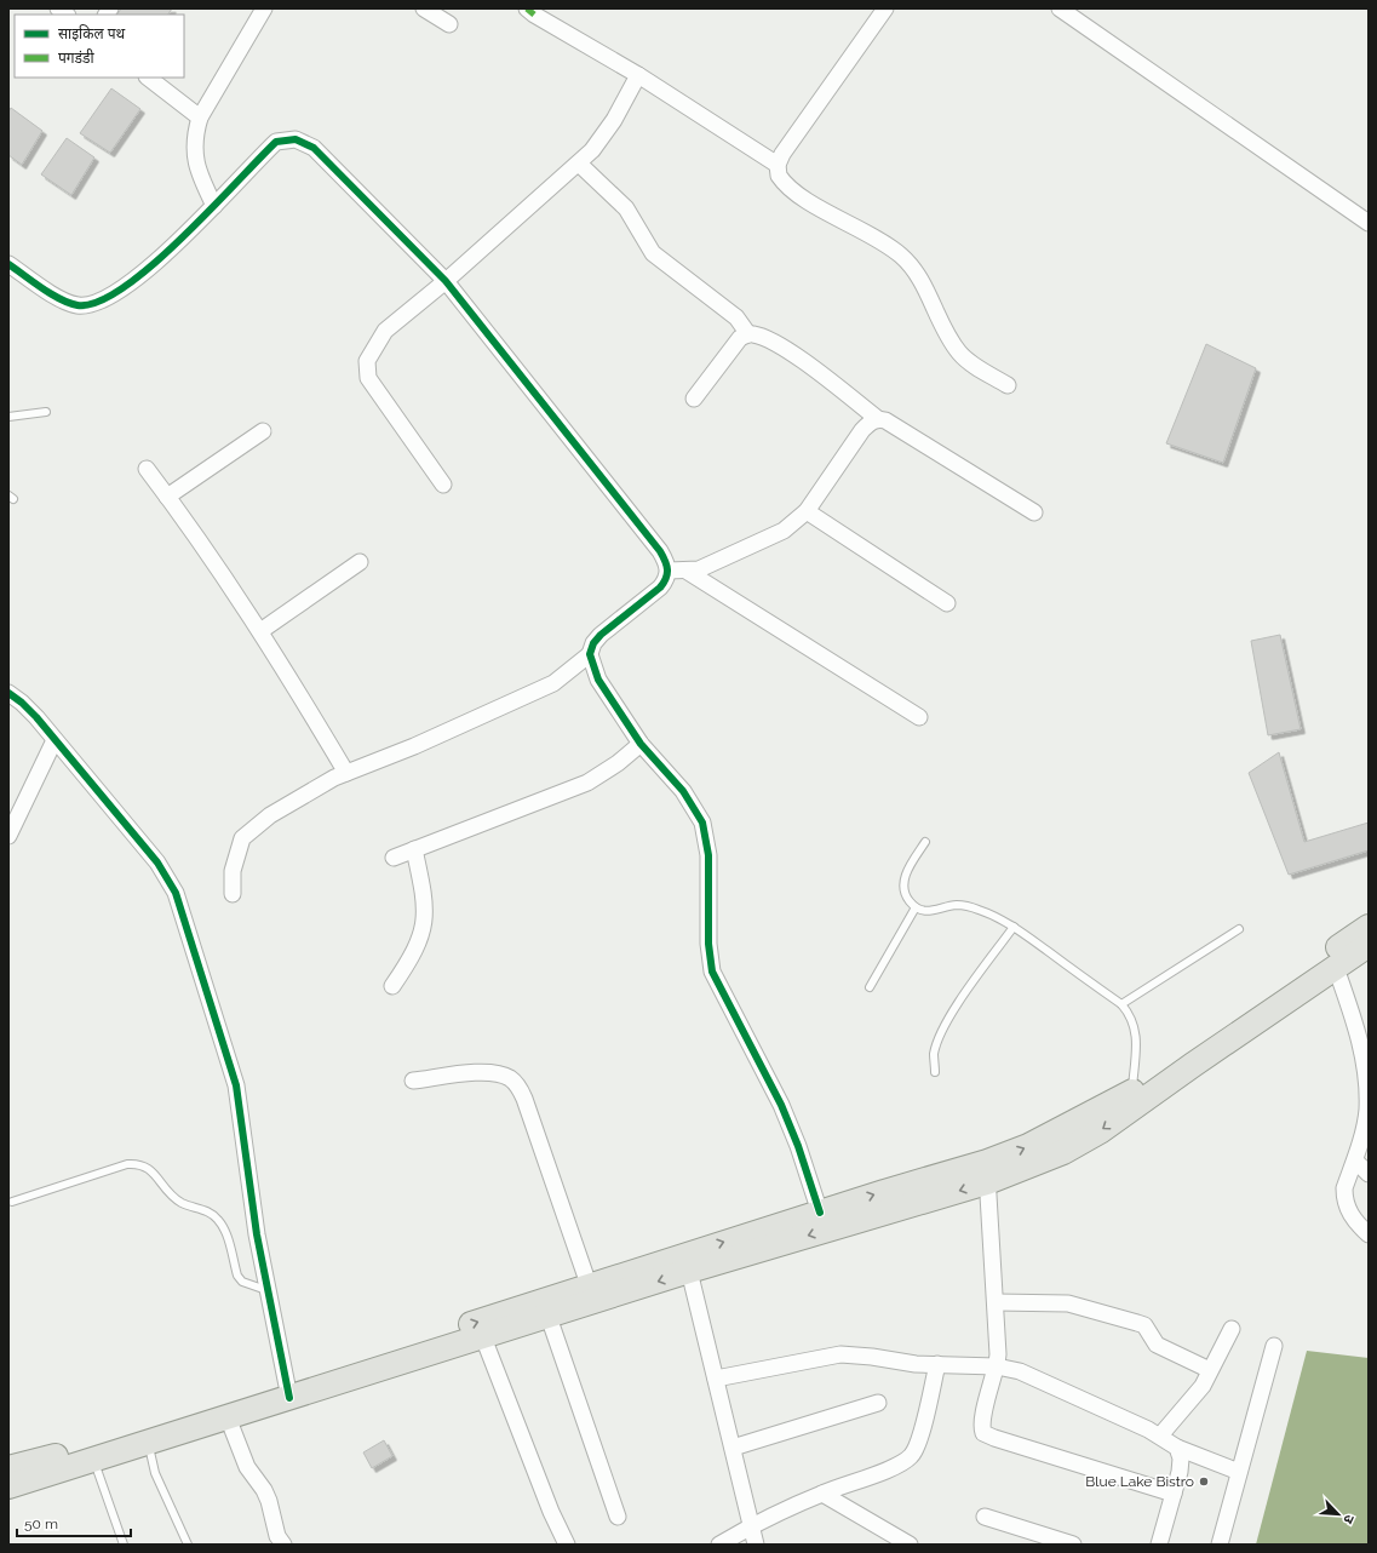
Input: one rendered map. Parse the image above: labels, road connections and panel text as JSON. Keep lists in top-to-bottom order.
{
  "places": ["Blue Lake Bistro"],
  "legend": ["साइकिल पथ", "पगडंडी"],
  "scale_bar": "50 m",
  "north": "bottom right"
}
